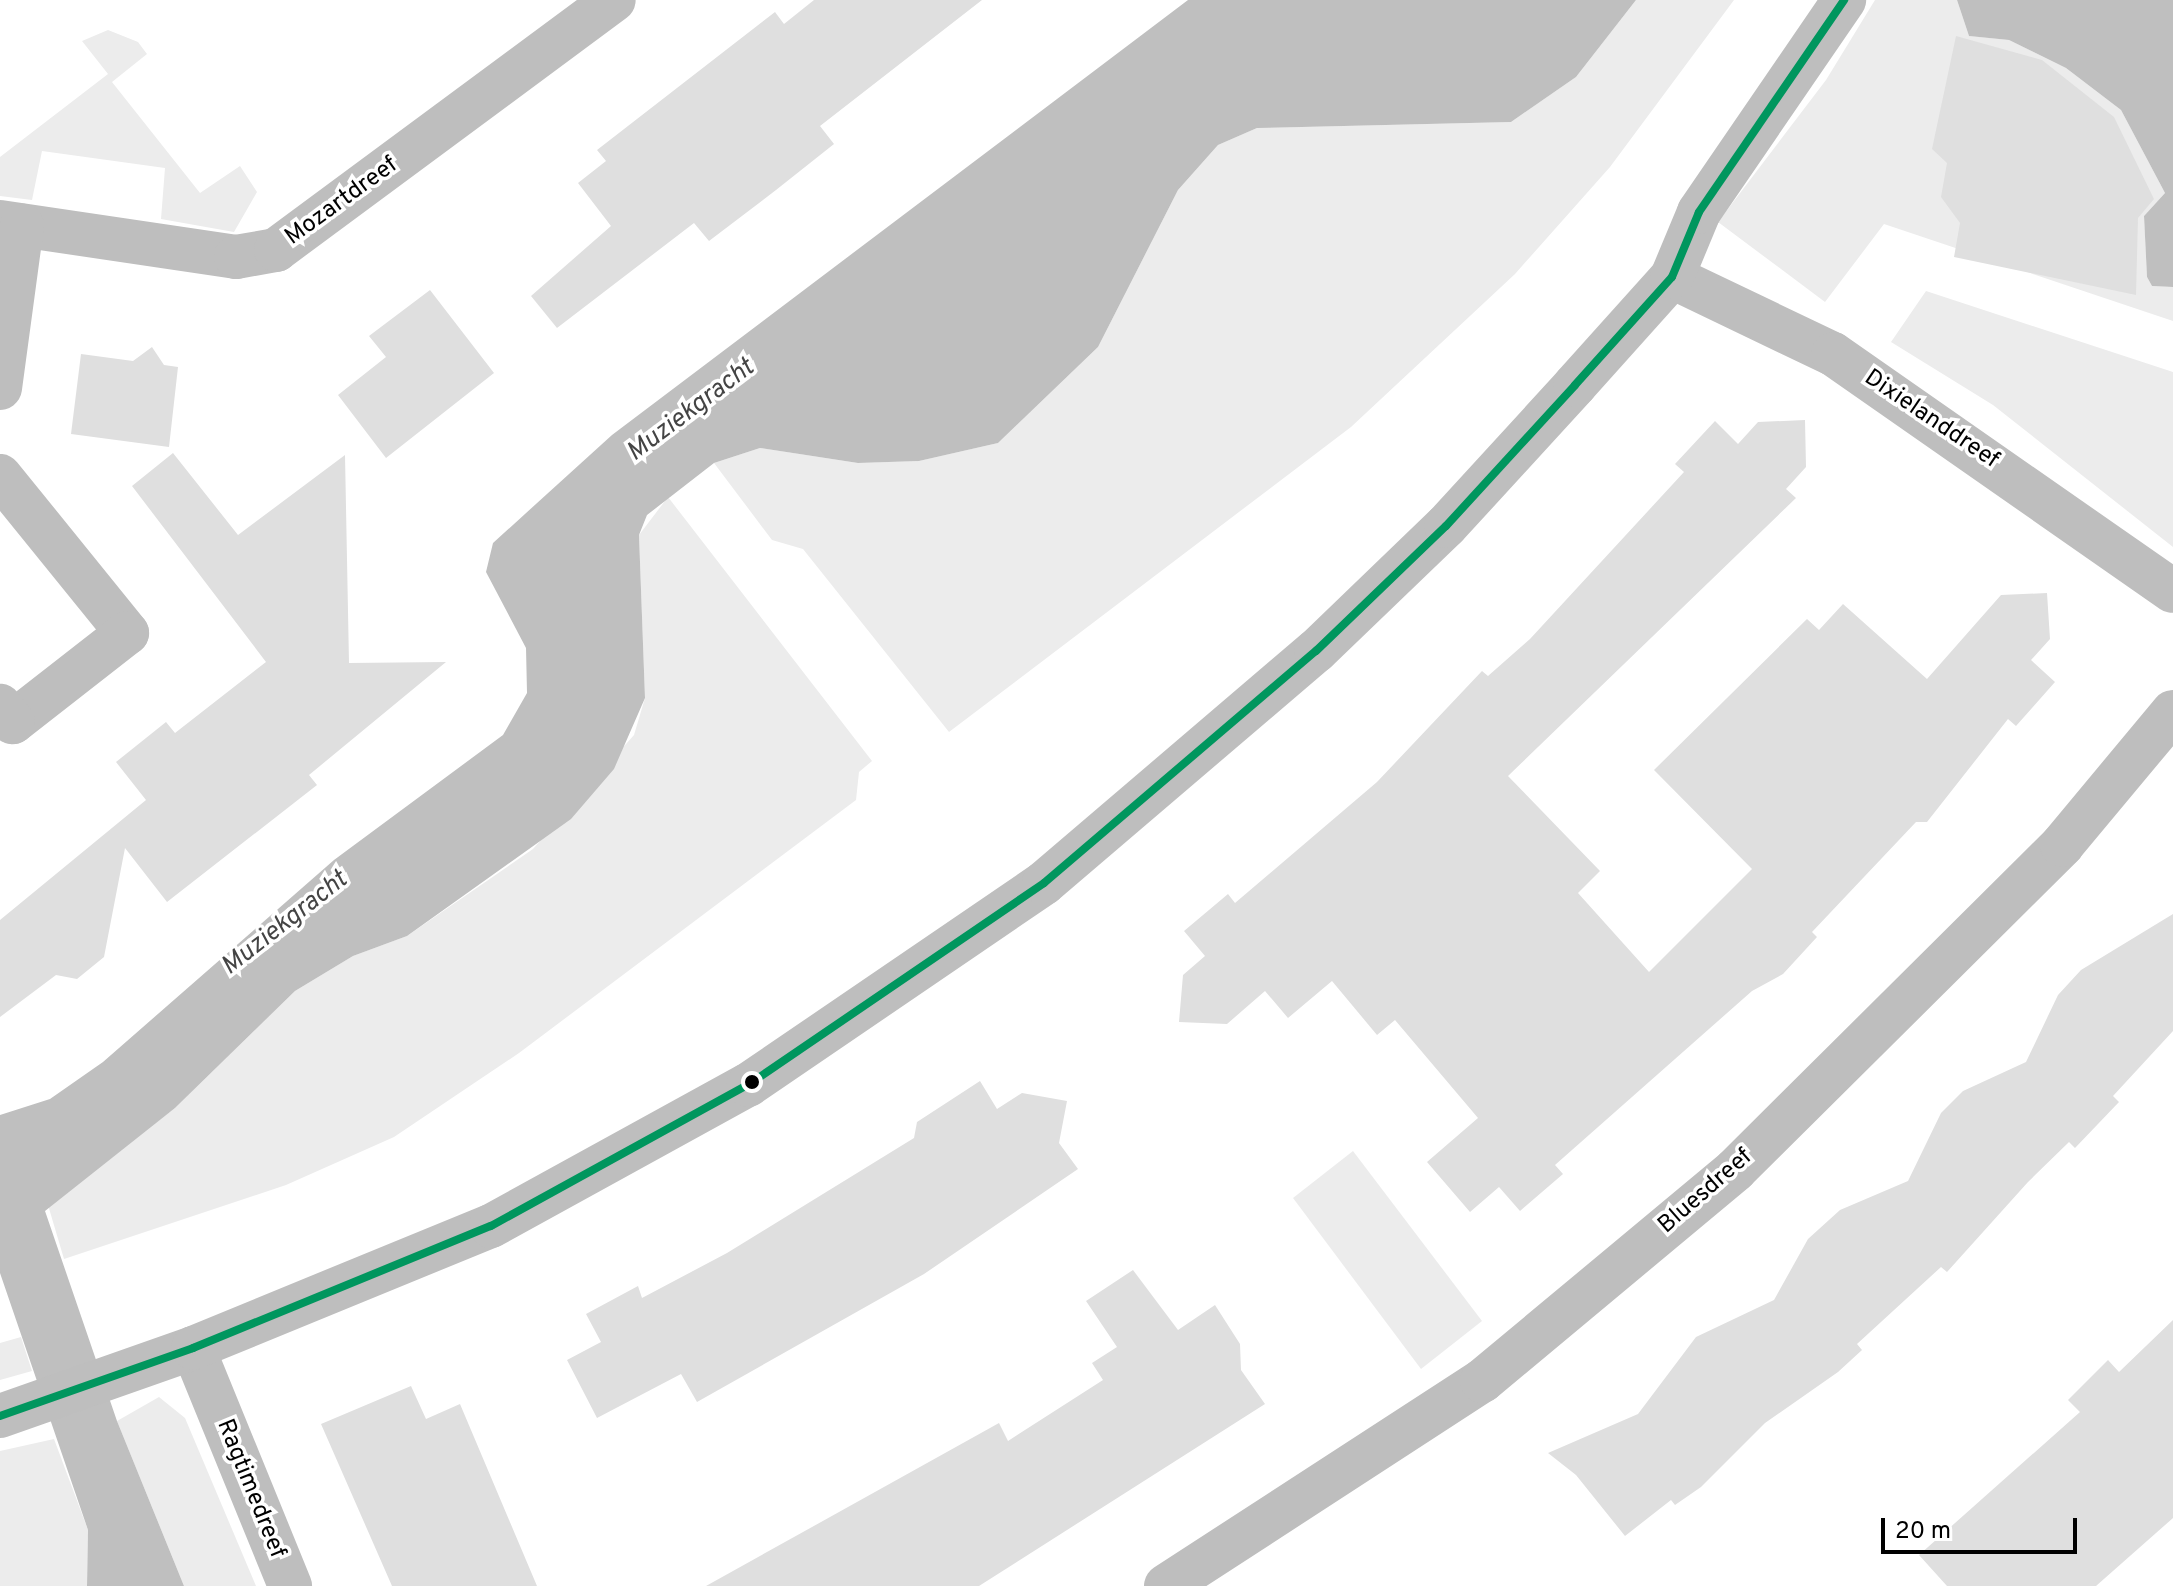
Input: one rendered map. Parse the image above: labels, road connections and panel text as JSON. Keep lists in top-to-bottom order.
{
  "streets": {
    "street": [
      "Mozartdreef",
      "Dixielanddreef",
      "Bluesdreef",
      "Ragtimedreef"
    ]
  },
  "water": ["Muziekgracht"],
  "scale_bar": "20 m"
}
